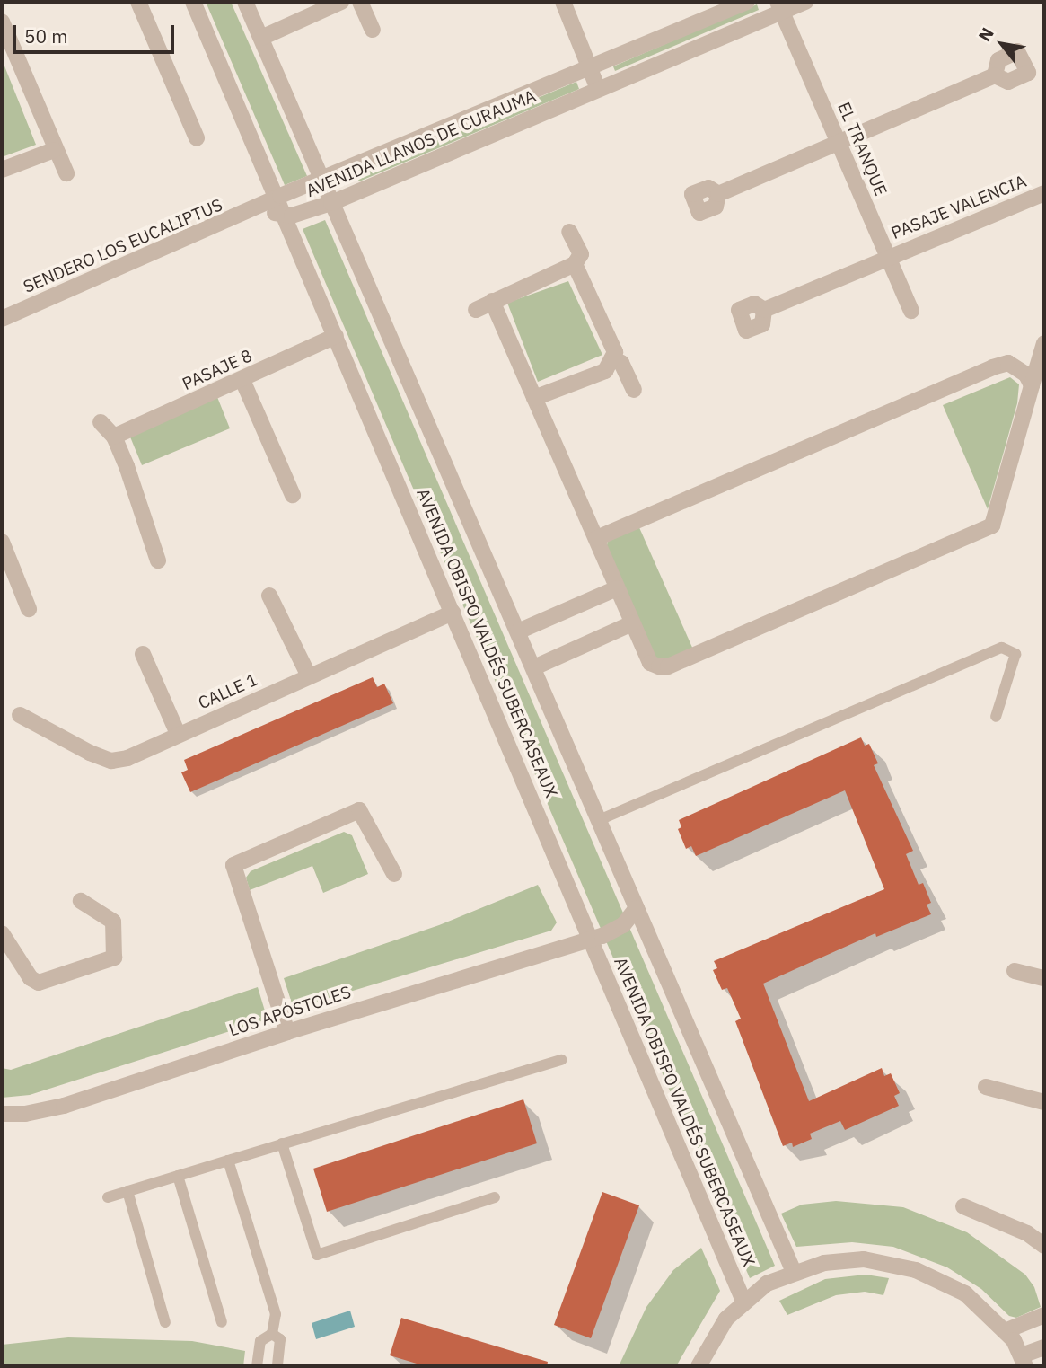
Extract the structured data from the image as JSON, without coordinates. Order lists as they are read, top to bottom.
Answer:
{
  "streets": {
    "street": [
      "AVENIDA LLANOS DE CURAUMA",
      "EL TRANQUE",
      "PASAJE VALENCIA",
      "SENDERO LOS EUCALIPTUS",
      "PASAJE 8",
      "AVENIDA OBISPO VALDÉS SUBERCASEAUX",
      "CALLE 1",
      "LOS APÓSTOLES"
    ]
  },
  "crossings": [
    ["AVENIDA LLANOS DE CURAUMA", "EL TRANQUE"],
    ["AVENIDA LLANOS DE CURAUMA", "SENDERO LOS EUCALIPTUS"],
    ["AVENIDA LLANOS DE CURAUMA", "AVENIDA OBISPO VALDÉS SUBERCASEAUX"],
    ["EL TRANQUE", "PASAJE VALENCIA"],
    ["PASAJE 8", "AVENIDA OBISPO VALDÉS SUBERCASEAUX"],
    ["AVENIDA OBISPO VALDÉS SUBERCASEAUX", "CALLE 1"],
    ["AVENIDA OBISPO VALDÉS SUBERCASEAUX", "LOS APÓSTOLES"]
  ],
  "scale_bar": "50 m",
  "north": "top left"
}
